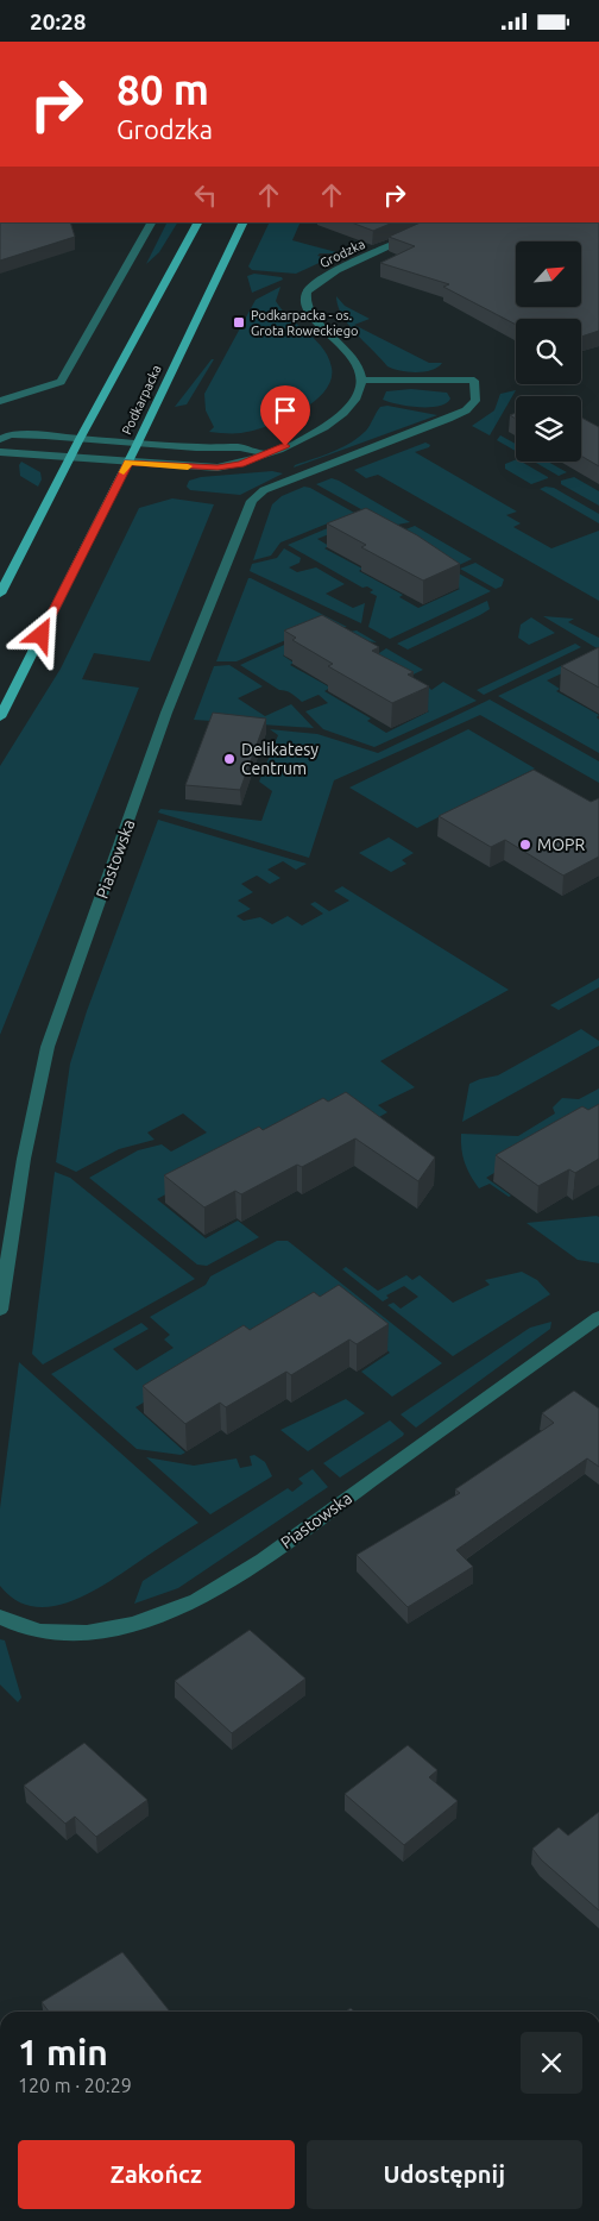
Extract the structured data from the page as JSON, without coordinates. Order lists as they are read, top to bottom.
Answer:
{
  "streets": {
    "main road": ["Podkarpacka"],
    "street": ["Grodzka", "Piastowska"]
  },
  "crossings": [
    ["Grodzka", "Piastowska"]
  ],
  "places": {
    "transit": ["Podkarpacka - os. Grota Roweckiego"],
    "other": ["Delikatesy Centrum", "MOPR"]
  },
  "north": "top right",
  "page": {
    "status": "20:28",
    "turn": ["80 m", "Grodzka"],
    "heading": ["1 min", "120 m · 20:29"],
    "buttons": ["Zakończ", "Udostępnij"]
  }
}
